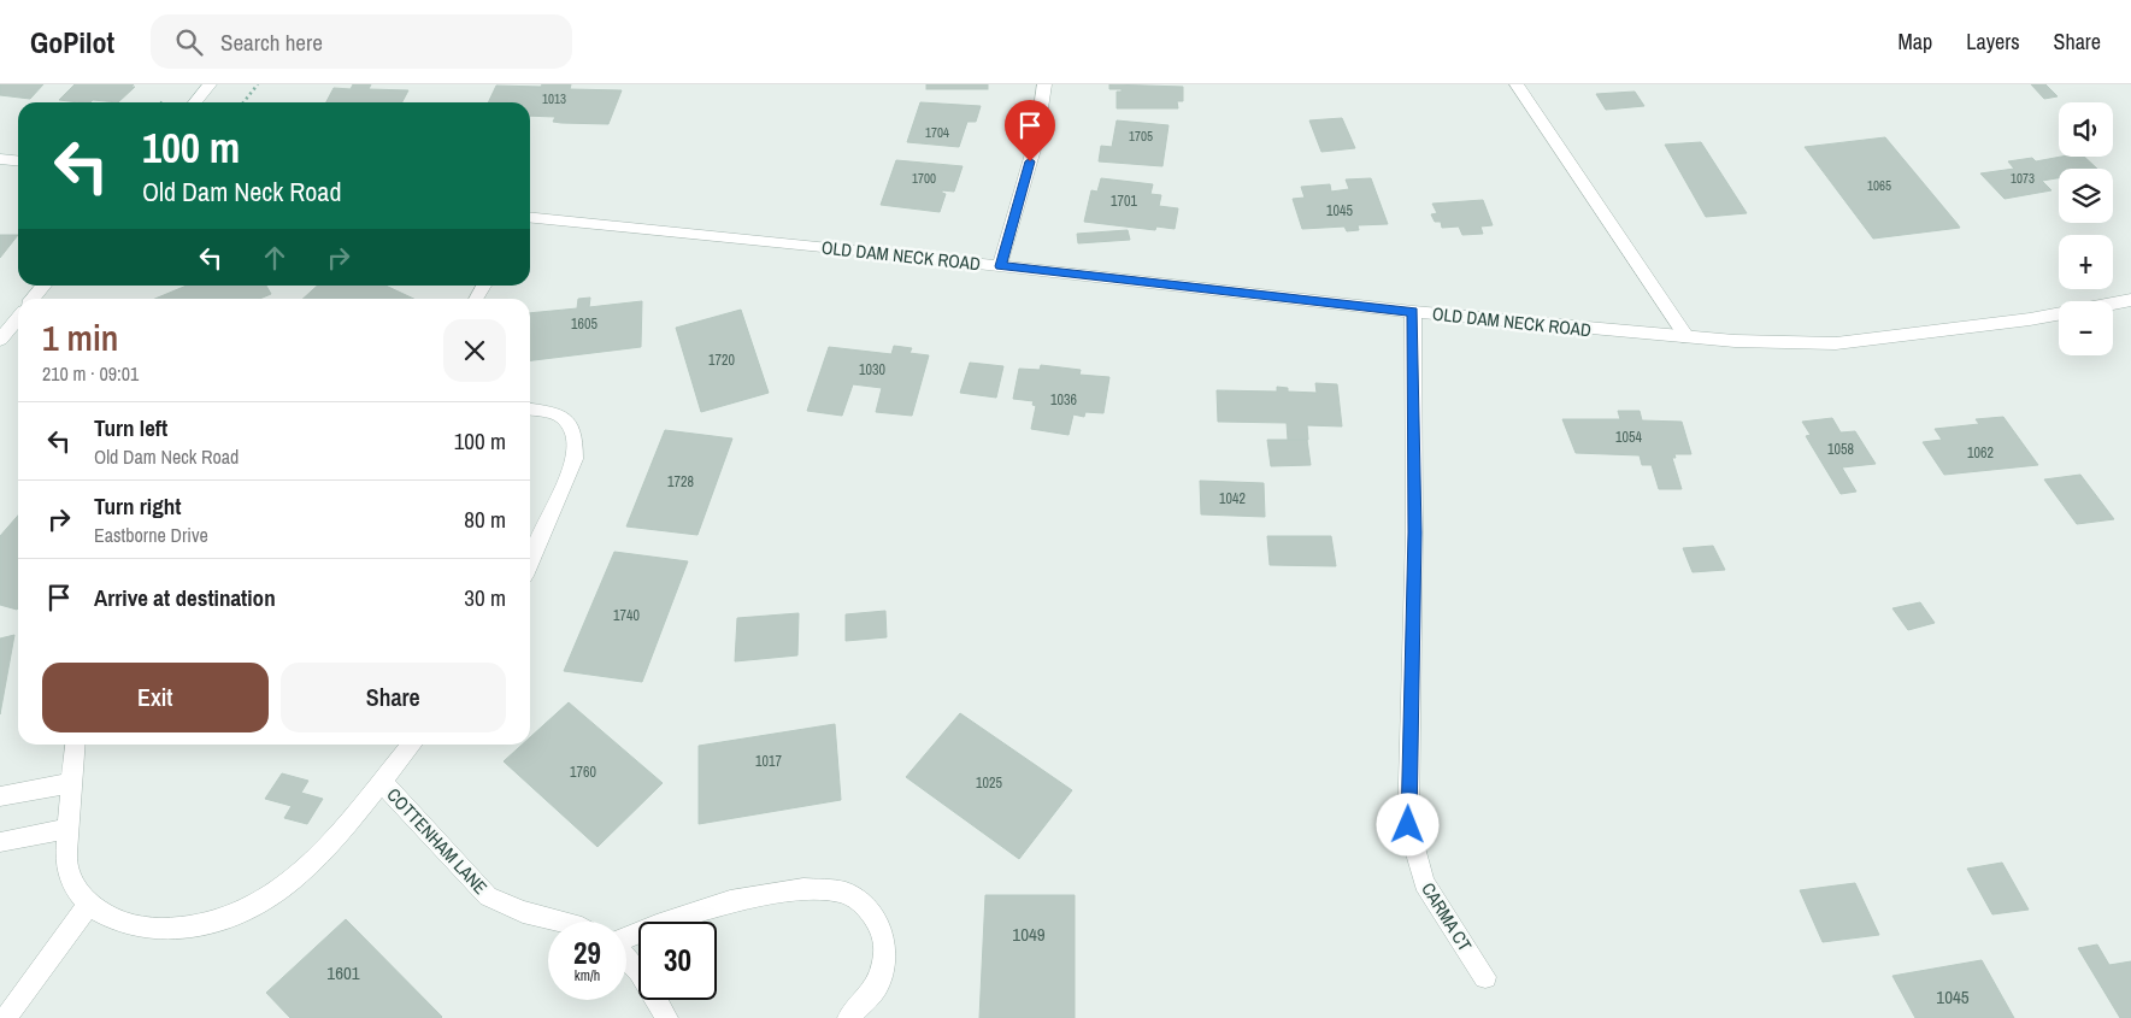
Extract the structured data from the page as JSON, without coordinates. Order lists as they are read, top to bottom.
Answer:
{
  "streets": {
    "street": ["OLD DAM NECK ROAD", "COTTENHAM LANE", "CARMA CT"]
  },
  "crossings": [
    ["OLD DAM NECK ROAD", "CARMA CT"]
  ],
  "house_numbers": [
    "1013",
    "1704",
    "1705",
    "1700",
    "1073",
    "1065",
    "1701",
    "1045",
    "1605",
    "1720",
    "1030",
    "1036",
    "1054",
    "1058",
    "1062",
    "1728",
    "1042",
    "1740",
    "1017",
    "1760",
    "1025",
    "1049",
    "1601",
    "1045"
  ],
  "page": {
    "header": "GoPilot",
    "search": "Search here",
    "nav": ["Map", "Layers", "Share"],
    "map_buttons": ["+", "−"],
    "turn": ["100 m", "Old Dam Neck Road"],
    "heading": ["1 min", "210 m · 09:01"],
    "list": [
      {
        "name": "Turn left",
        "note": "Old Dam Neck Road",
        "value": "100 m"
      },
      {
        "name": "Turn right",
        "note": "Eastborne Drive",
        "value": "80 m"
      },
      {
        "name": "Arrive at destination",
        "value": "30 m"
      }
    ],
    "buttons": ["Exit", "Share"],
    "speed": "29 km/h",
    "limit": "30"
  }
}
